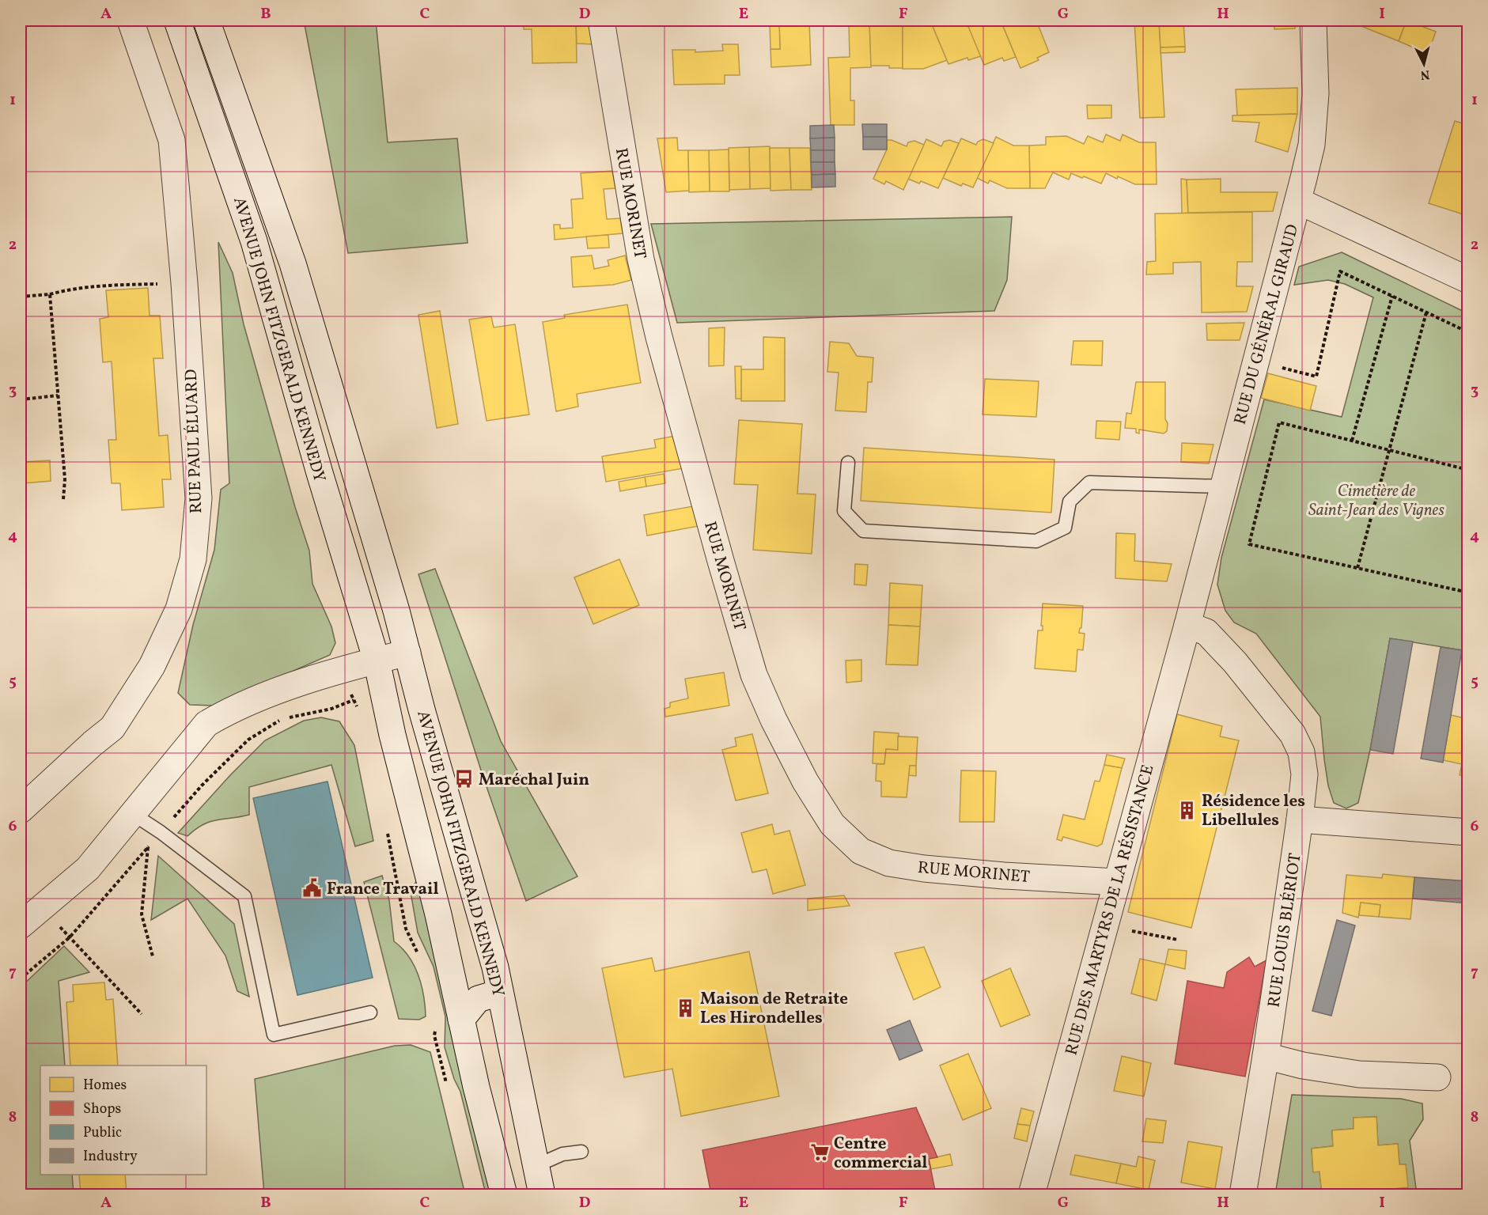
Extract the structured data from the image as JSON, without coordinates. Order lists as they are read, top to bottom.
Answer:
{
  "streets": {
    "street": [
      "RUE MORINET",
      "RUE DU GÉNÉRAL GIRAUD",
      "AVENUE JOHN FITZGERALD KENNEDY",
      "RUE PAUL ÉLUARD",
      "RUE DES MARTYRS DE LA RÉSISTANCE",
      "RUE LOUIS BLÉRIOT"
    ]
  },
  "crossings": [
    ["RUE MORINET", "RUE DES MARTYRS DE LA RÉSISTANCE"],
    ["RUE DU GÉNÉRAL GIRAUD", "RUE DES MARTYRS DE LA RÉSISTANCE"],
    ["RUE DU GÉNÉRAL GIRAUD", "RUE LOUIS BLÉRIOT"],
    ["RUE DES MARTYRS DE LA RÉSISTANCE", "RUE LOUIS BLÉRIOT"]
  ],
  "parks": ["Cimetière de Saint-Jean des Vignes"],
  "places": {
    "bus stop": ["Maréchal Juin"],
    "building": ["Résidence les Libellules", "Maison de Retraite Les Hirondelles"],
    "public building": ["France Travail"],
    "supermarket": ["Centre commercial"]
  },
  "legend": [
    "Homes",
    "Shops",
    "Public",
    "Industry"
  ],
  "north": "bottom",
  "grid": {
    "columns": [
      "A",
      "B",
      "C",
      "D",
      "E",
      "F",
      "G",
      "H",
      "I"
    ],
    "rows": [
      "1",
      "2",
      "3",
      "4",
      "5",
      "6",
      "7",
      "8"
    ]
  }
}
